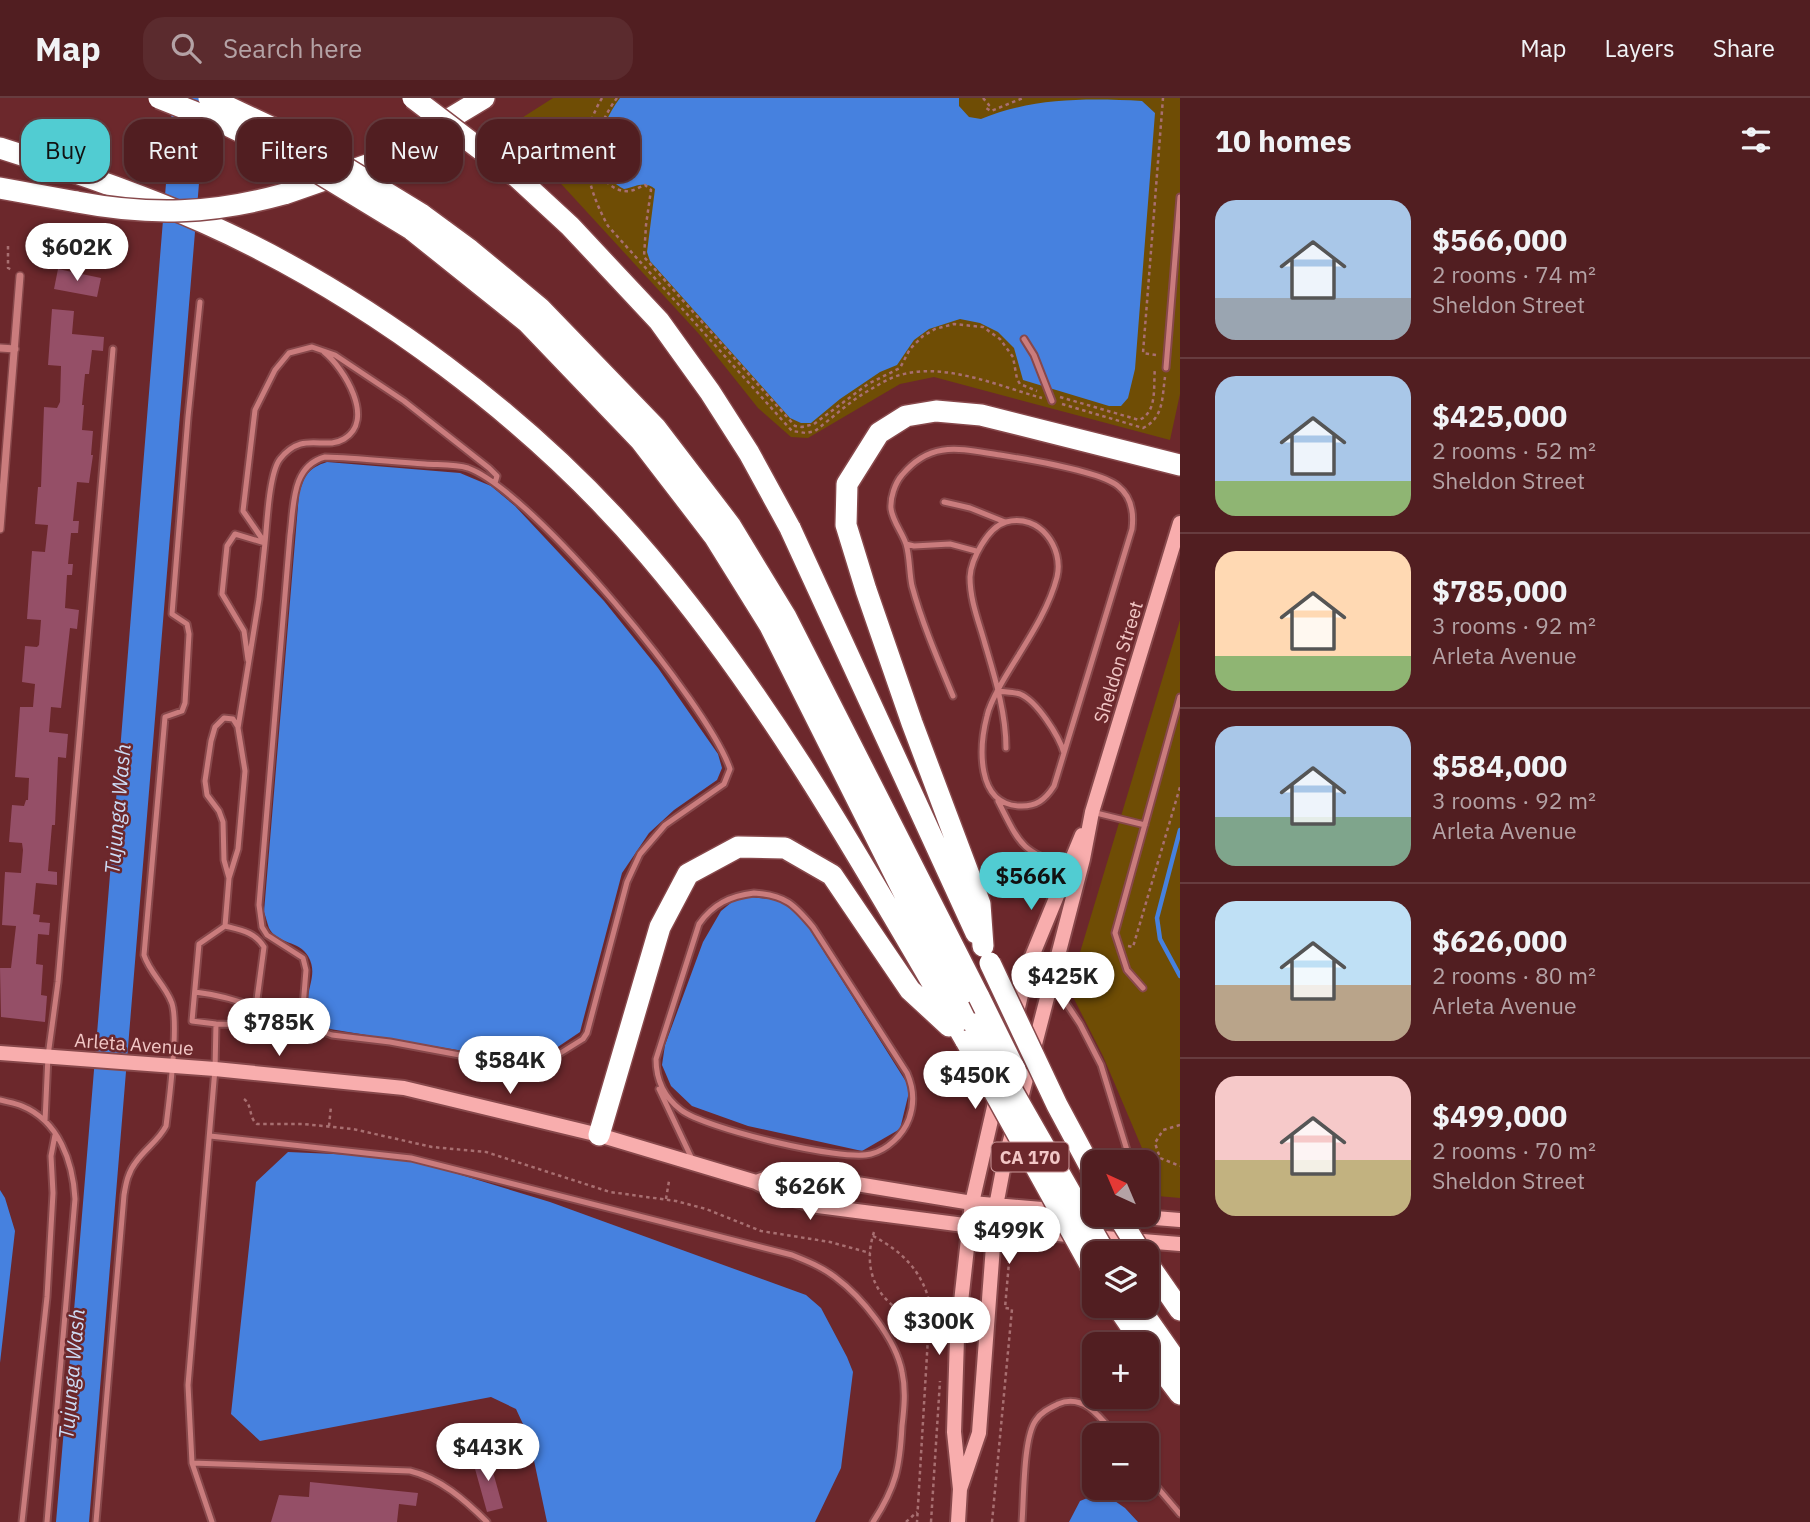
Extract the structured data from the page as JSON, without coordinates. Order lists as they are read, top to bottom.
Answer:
{
  "streets": {
    "highway": ["CA 170"],
    "main road": ["Sheldon Street", "Arleta Avenue"]
  },
  "crossings": [
    ["Sheldon Street", "Arleta Avenue"]
  ],
  "water": ["Tujunga Wash"],
  "north": "top left",
  "page": {
    "header": "Map",
    "search": "Search here",
    "nav": ["Map", "Layers", "Share"],
    "heading": "10 homes",
    "chip": [
      "Buy",
      "Rent",
      "Filters",
      "New",
      "Apartment"
    ],
    "list": [
      {
        "name": "$566,000",
        "note": "2 rooms · 74 m² · Sheldon Street"
      },
      {
        "name": "$425,000",
        "note": "2 rooms · 52 m² · Sheldon Street"
      },
      {
        "name": "$785,000",
        "note": "3 rooms · 92 m² · Arleta Avenue"
      },
      {
        "name": "$584,000",
        "note": "3 rooms · 92 m² · Arleta Avenue"
      },
      {
        "name": "$626,000",
        "note": "2 rooms · 80 m² · Arleta Avenue"
      },
      {
        "name": "$499,000",
        "note": "2 rooms · 70 m² · Sheldon Street"
      }
    ],
    "price": [
      "$602K",
      "$566K",
      "$425K",
      "$785K",
      "$584K",
      "$450K",
      "$626K",
      "$499K",
      "$300K",
      "$443K"
    ],
    "map_buttons": ["+", "−"]
  }
}
